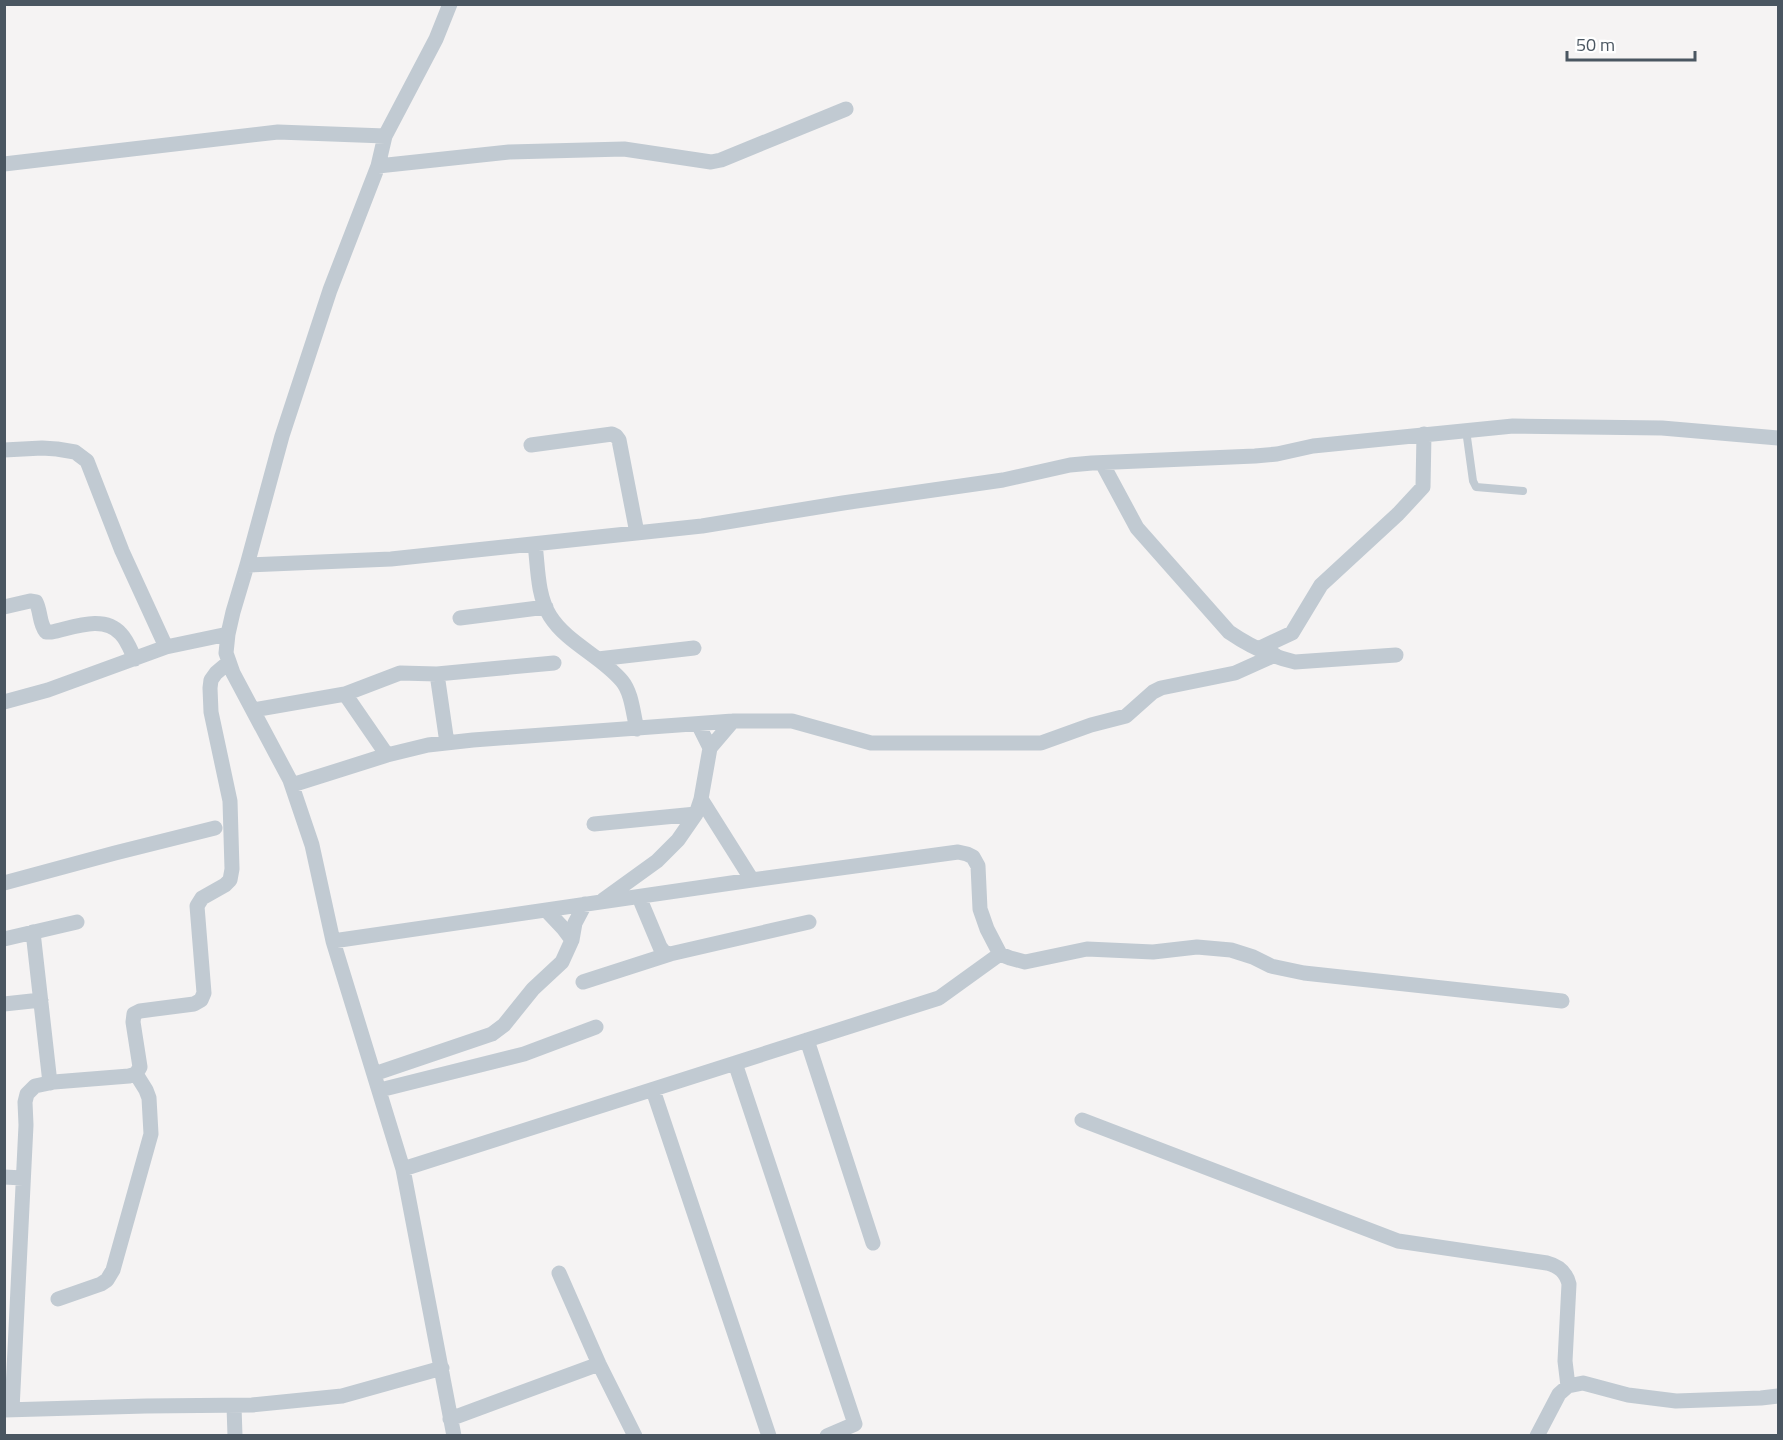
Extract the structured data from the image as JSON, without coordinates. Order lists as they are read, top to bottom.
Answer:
{
  "scale_bar": "50 m"
}
